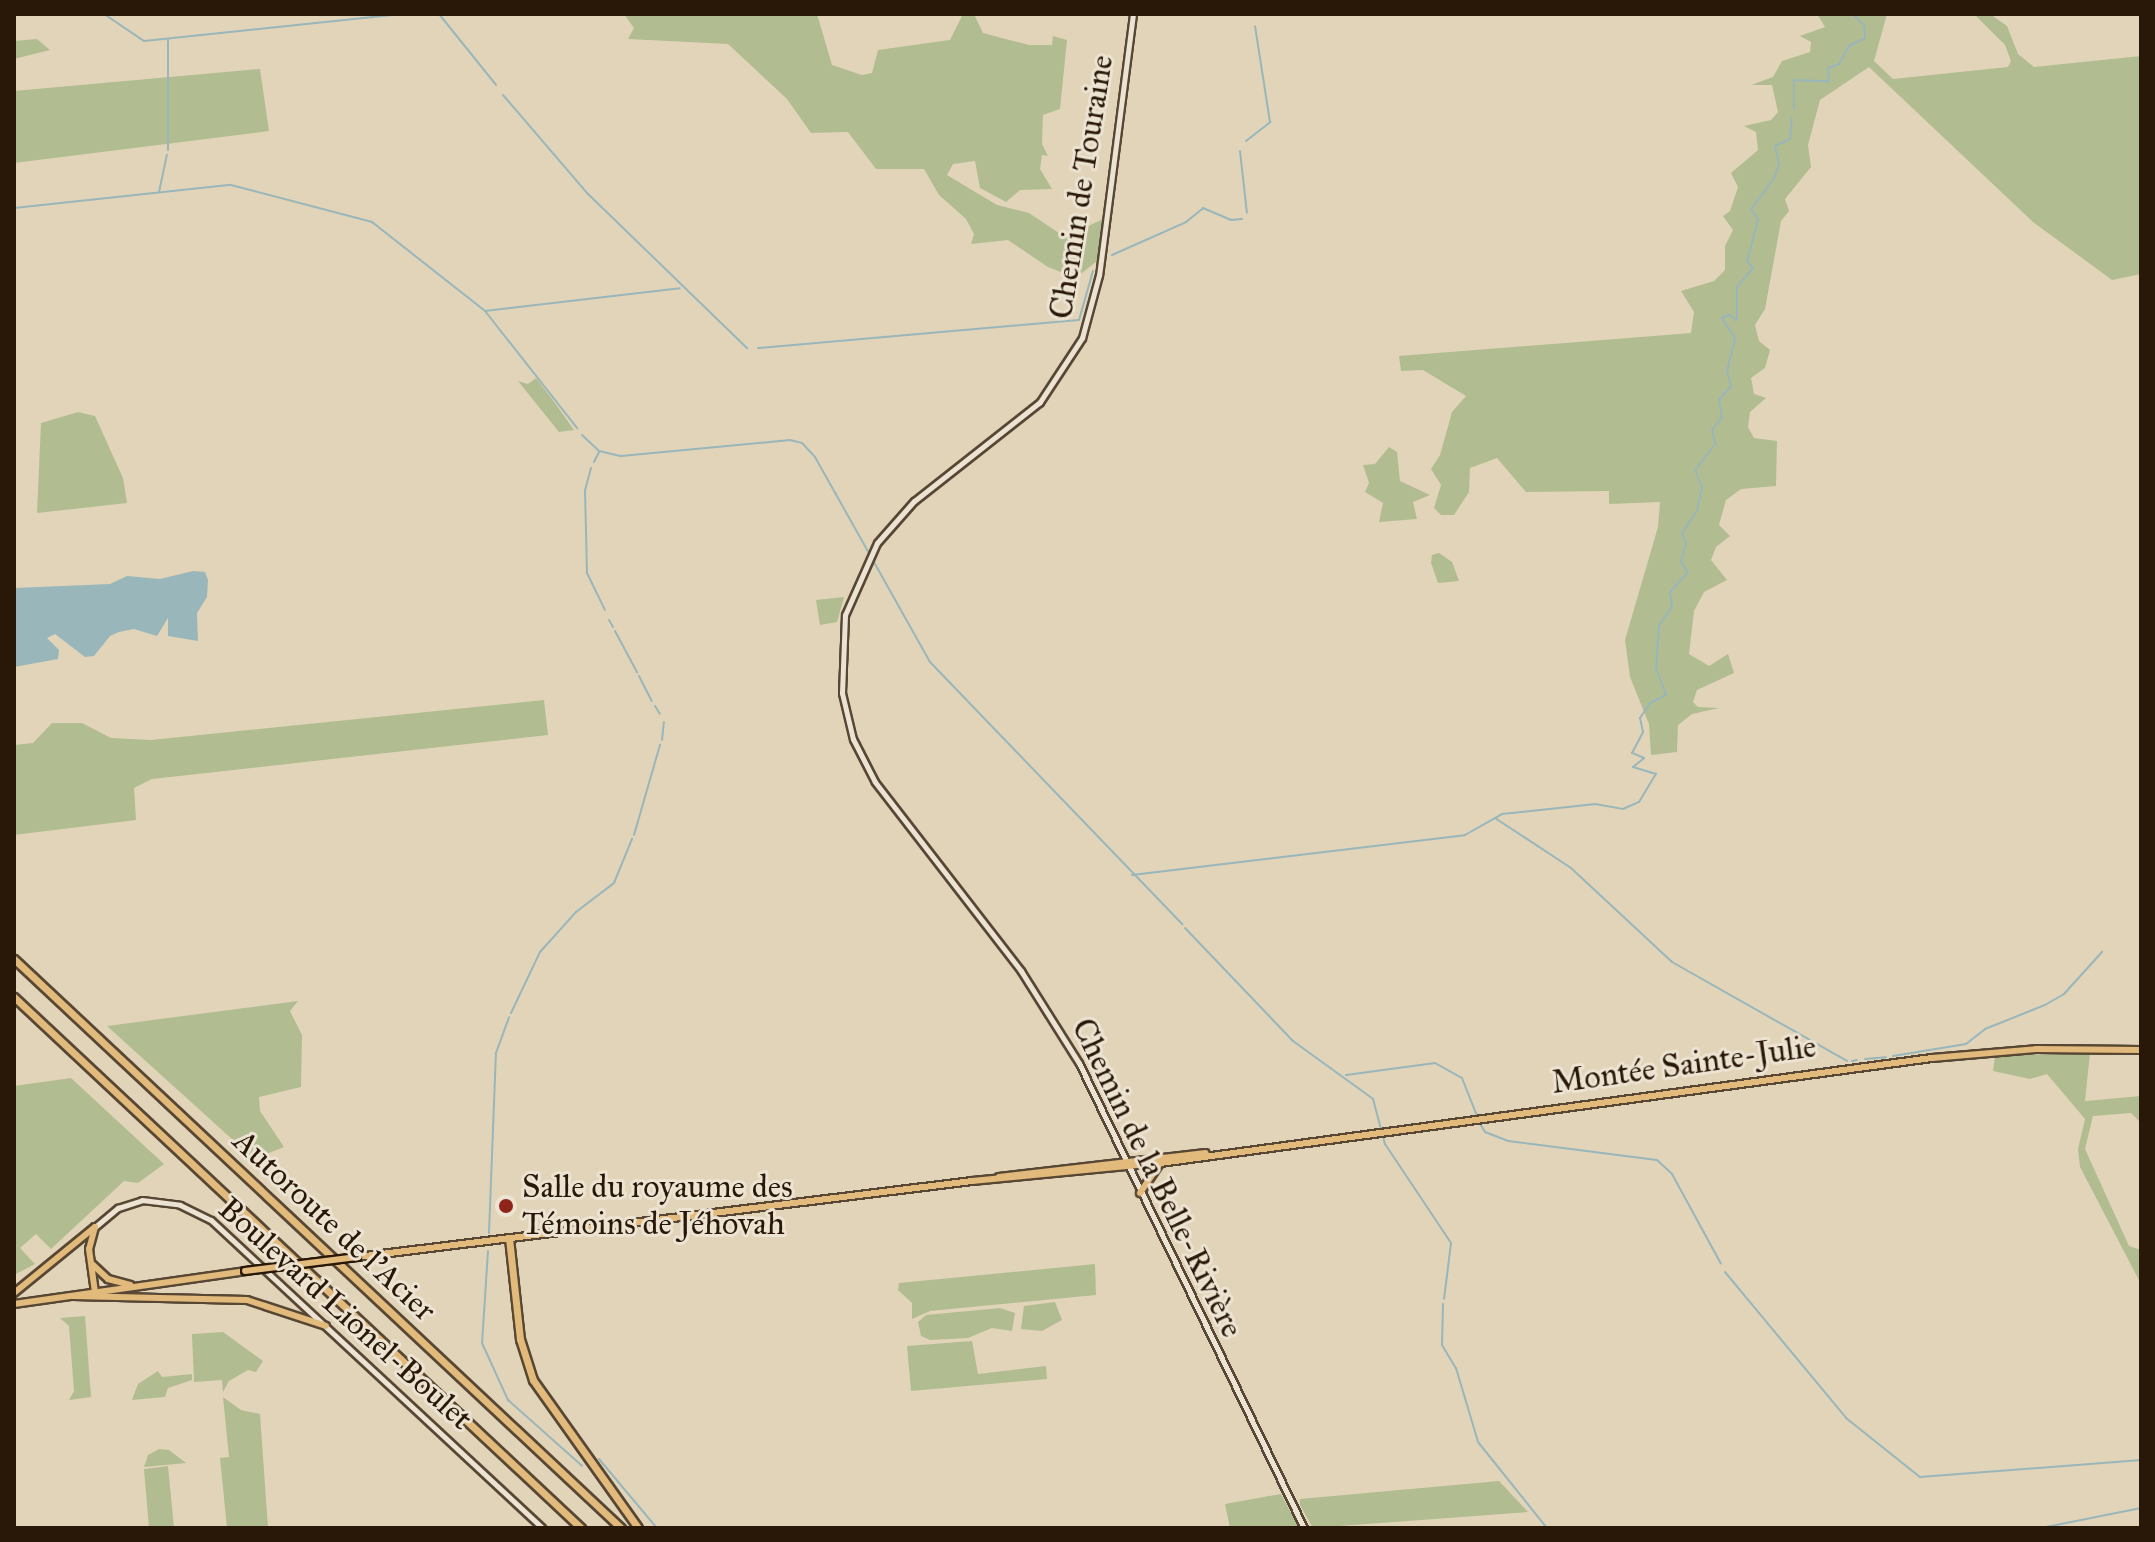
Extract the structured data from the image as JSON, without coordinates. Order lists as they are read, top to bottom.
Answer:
{
  "streets": {
    "highway": ["Autoroute de l'Acier"],
    "main road": ["Montée Sainte-Julie"],
    "street": ["Chemin de Touraine", "Chemin de la Belle-Rivière", "Boulevard Lionel-Boulet"]
  },
  "crossings": [
    ["Chemin de Touraine", "Chemin de la Belle-Rivière"],
    ["Montée Sainte-Julie", "Chemin de la Belle-Rivière"]
  ],
  "places": ["Salle du royaume des Témoins de Jéhovah"]
}
